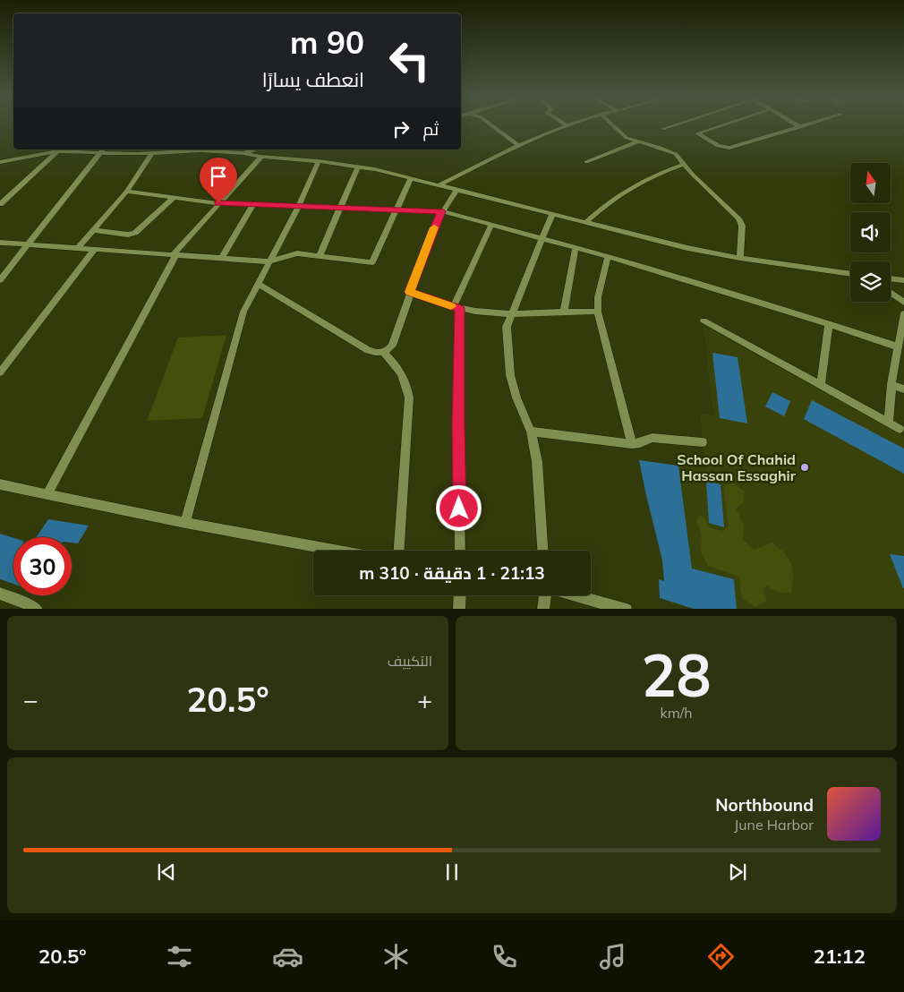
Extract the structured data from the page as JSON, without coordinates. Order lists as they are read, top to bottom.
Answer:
{
  "places": ["School Of Chahid Hassan Essaghir"],
  "north": "top",
  "page": {
    "turn": ["90 m", "انعطف يسارًا"],
    "then": "ثم",
    "limit": "30",
    "trip": "21:13 · 1 دقيقة · 310 m",
    "tile": [
      ["28", "km/h"],
      "التكييف"
    ],
    "heat": ["−", "20.5°", "+"],
    "song": ["Northbound", "June Harbor"],
    "tabs": ["21:12", "20.5°"]
  }
}
